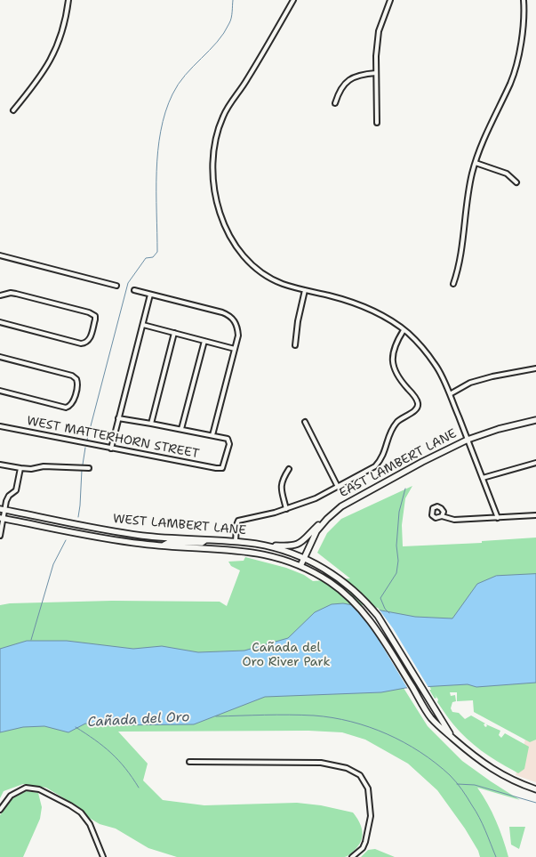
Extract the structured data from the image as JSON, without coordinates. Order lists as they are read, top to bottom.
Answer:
{
  "streets": {
    "main road": ["EAST LAMBERT LANE", "WEST LAMBERT LANE"],
    "street": ["WEST MATTERHORN STREET"]
  },
  "crossings": [
    ["EAST LAMBERT LANE", "WEST LAMBERT LANE"]
  ],
  "water": ["Cañada del Oro"],
  "parks": ["Cañada del Oro River Park"]
}
